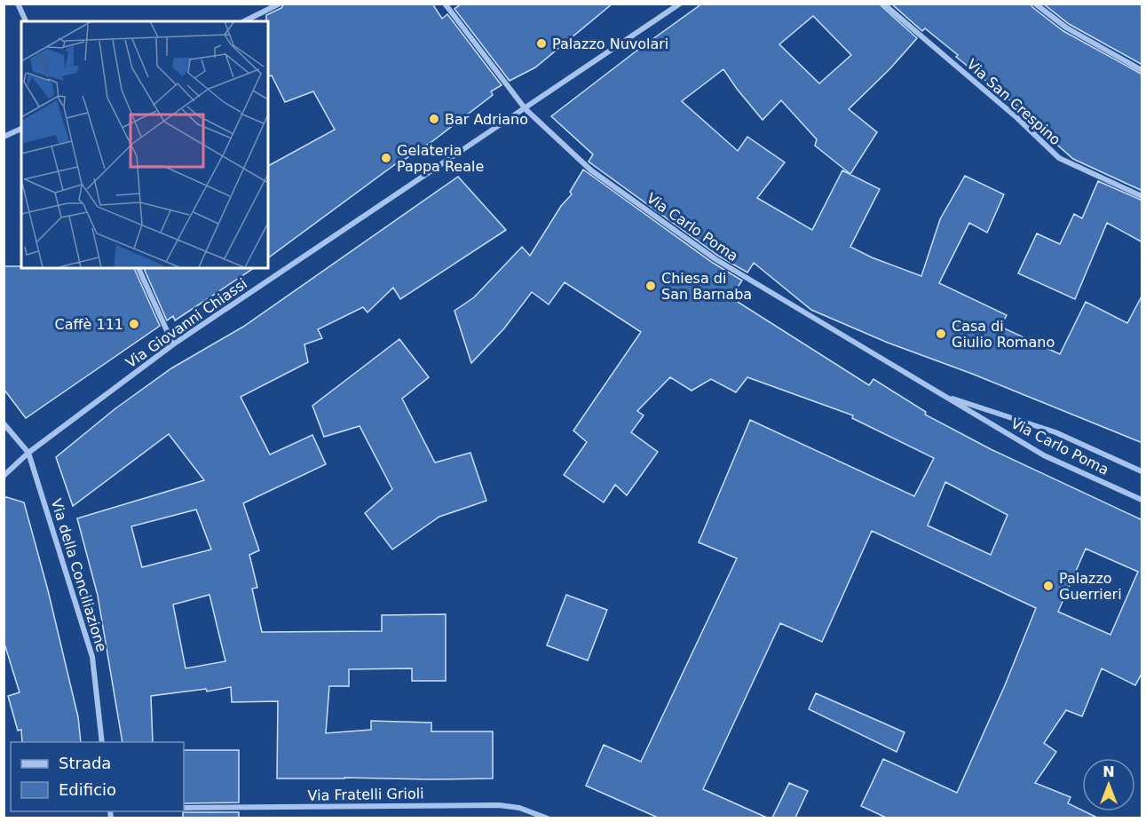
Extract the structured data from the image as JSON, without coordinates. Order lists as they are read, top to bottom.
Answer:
{
  "streets": {
    "street": [
      "Via San Crespino",
      "Via Carlo Poma",
      "Via Giovanni Chiassi",
      "Via della Conciliazione",
      "Via Fratelli Grioli"
    ]
  },
  "crossings": [
    ["Via Carlo Poma", "Via Giovanni Chiassi"],
    ["Via Giovanni Chiassi", "Via della Conciliazione"]
  ],
  "places": [
    "Palazzo Nuvolari",
    "Bar Adriano",
    "Gelateria Pappa Reale",
    "Chiesa di San Barnaba",
    "Caffè 111",
    "Casa di Giulio Romano",
    "Palazzo Guerrieri"
  ],
  "legend": ["Strada", "Edificio"],
  "north": "top"
}
